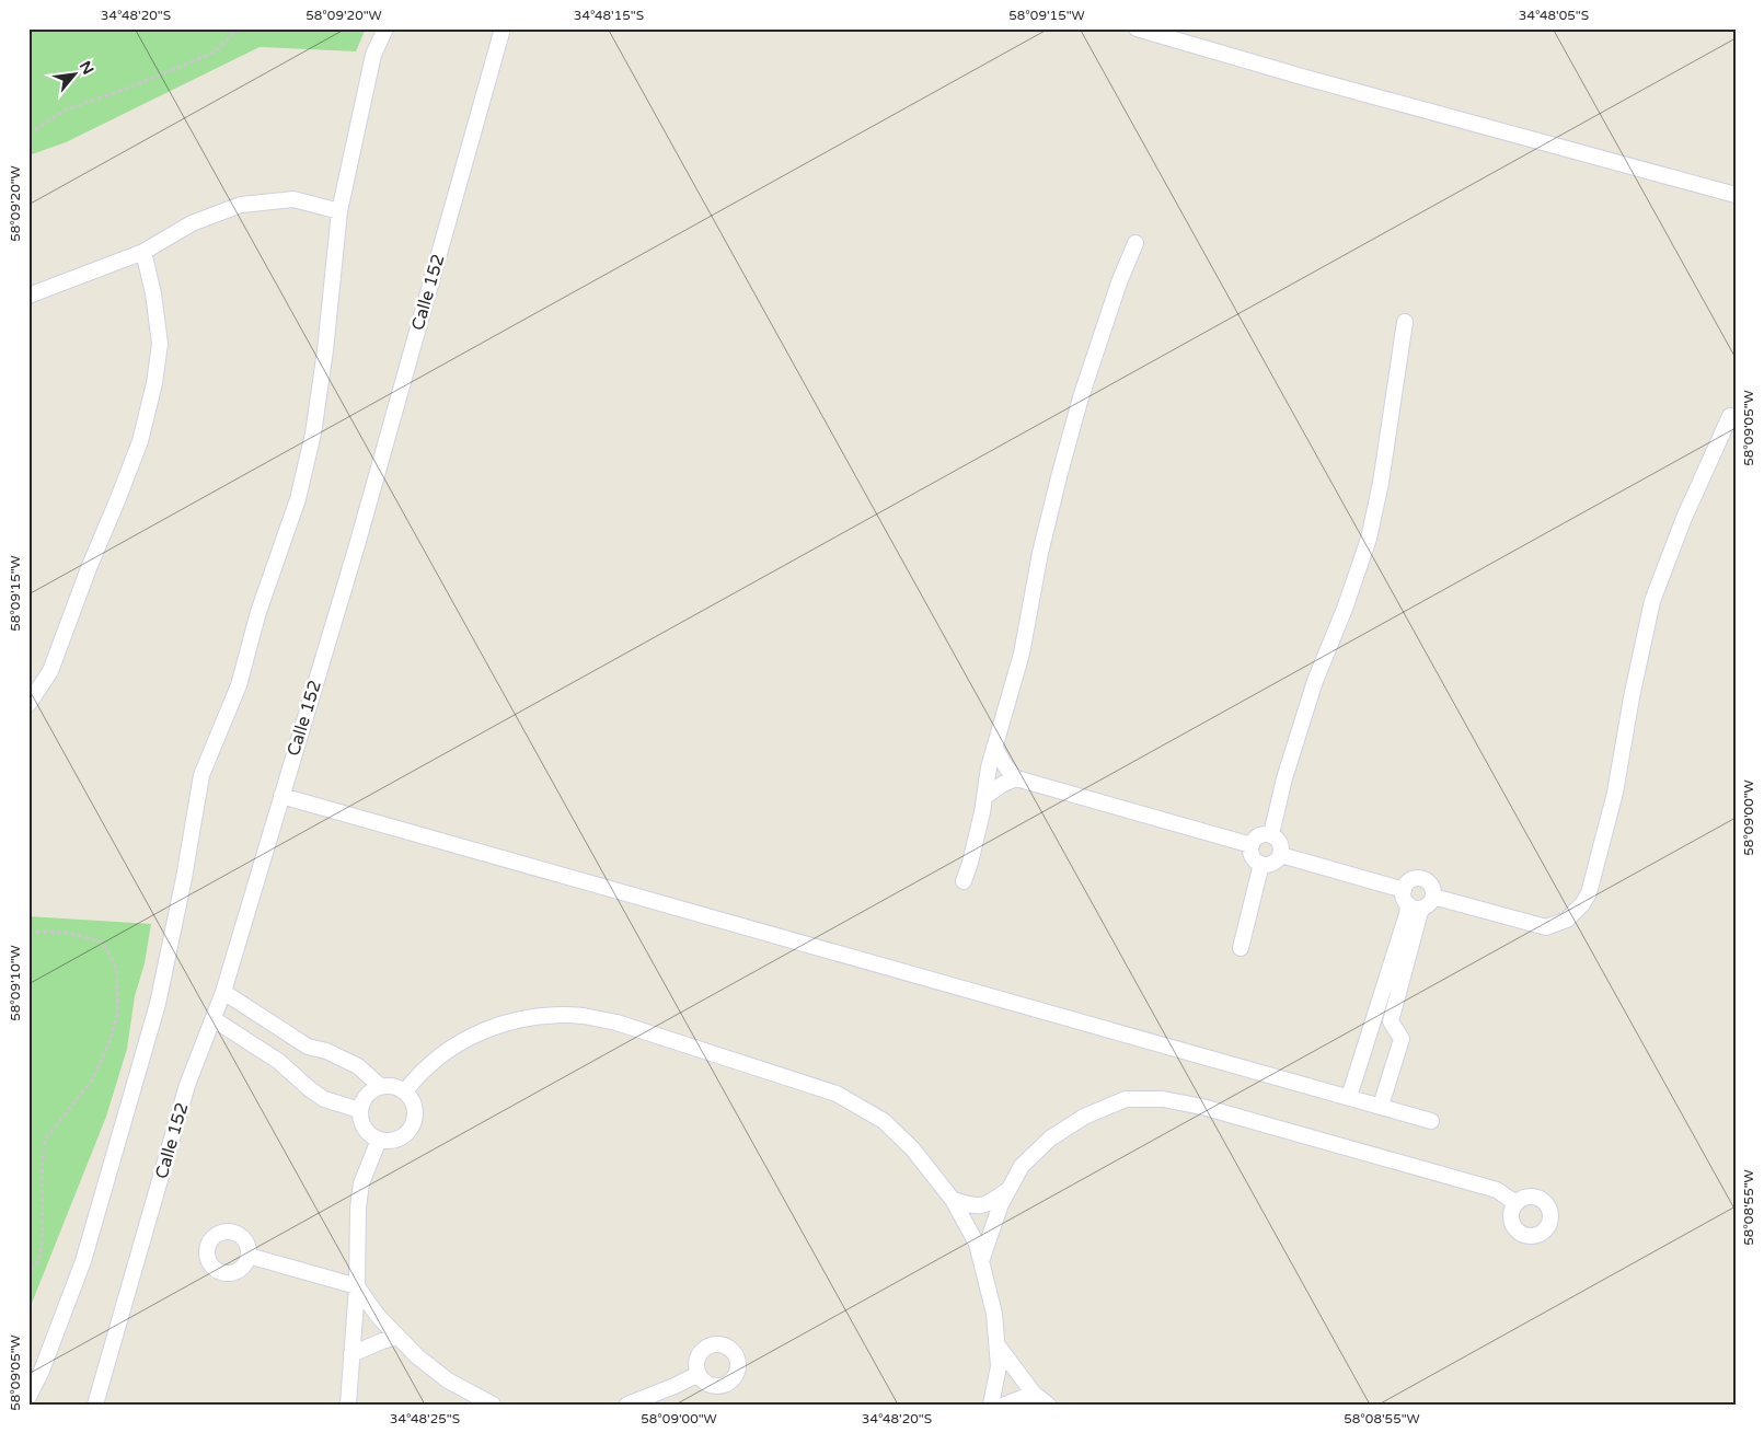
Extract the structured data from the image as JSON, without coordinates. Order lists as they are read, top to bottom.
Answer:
{
  "streets": {
    "street": ["Calle 152"]
  },
  "north": "top right",
  "coordinates": [
    "34°48'20\"S",
    "58°09'20\"W",
    "34°48'15\"S",
    "58°09'15\"W",
    "34°48'05\"S",
    "58°09'05\"W",
    "58°09'00\"W",
    "58°09'10\"W",
    "58°08'55\"W",
    "34°48'25\"S"
  ]
}
